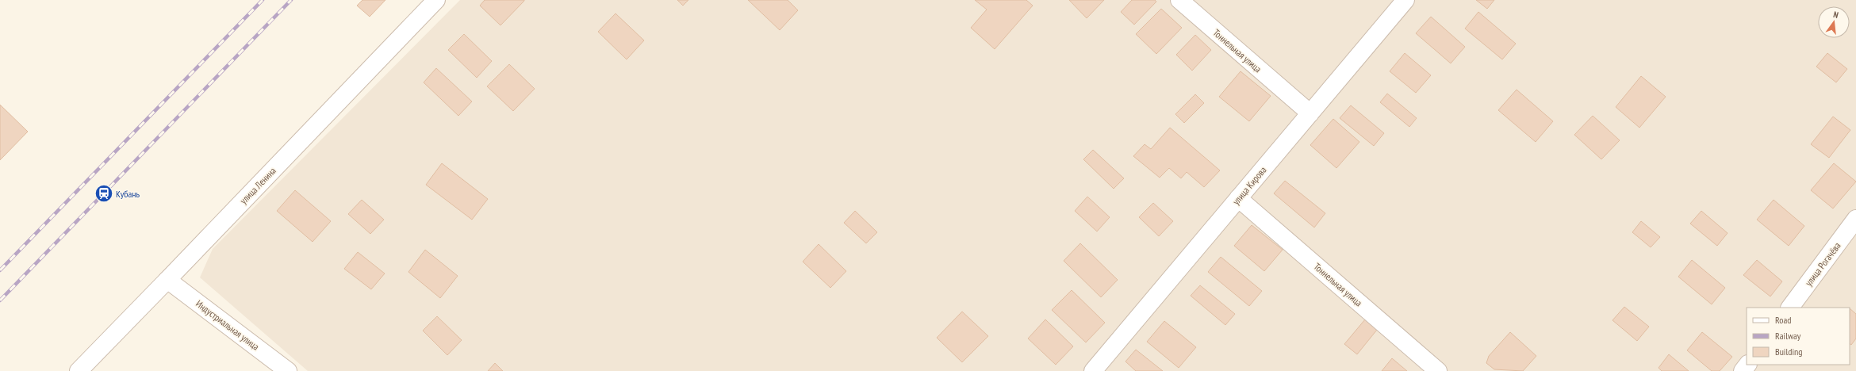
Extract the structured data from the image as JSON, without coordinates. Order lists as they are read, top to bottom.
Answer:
{
  "streets": {
    "street": [
      "Тоннельная улица",
      "улица Ленина",
      "улица Кирова",
      "улица Рогачёва",
      "Индустриальная улица"
    ]
  },
  "crossings": [
    ["Тоннельная улица", "улица Кирова"],
    ["улица Ленина", "Индустриальная улица"]
  ],
  "places": {
    "station": ["Кубань"]
  },
  "legend": ["Road", "Railway", "Building"],
  "north": "top"
}
